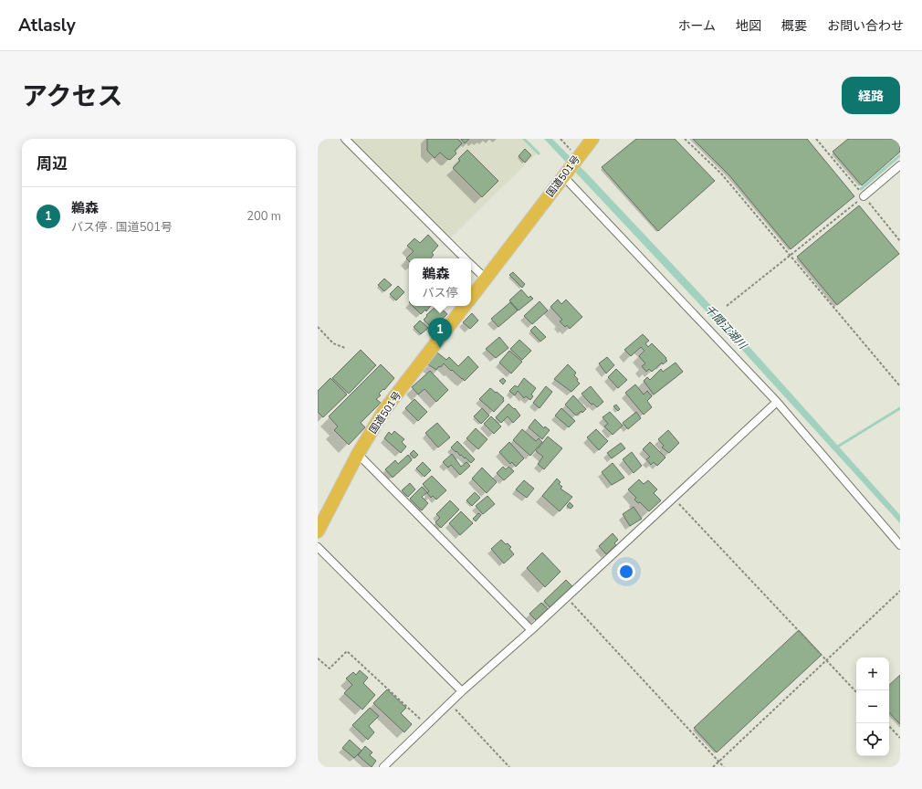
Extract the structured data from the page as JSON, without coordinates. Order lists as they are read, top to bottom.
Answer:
{
  "streets": {
    "highway": ["国道501号"]
  },
  "water": ["千間江湖川"],
  "page": {
    "header": "Atlasly",
    "nav": [
      "ホーム",
      "地図",
      "概要",
      "お問い合わせ"
    ],
    "title": "アクセス",
    "buttons": "経路",
    "heading": "周辺",
    "list": [
      {
        "mark": "1",
        "name": "鵜森",
        "note": "バス停 · 国道501号",
        "value": "200 m"
      }
    ],
    "popup": ["鵜森", "バス停"],
    "pins": "1",
    "map_buttons": ["+", "−"]
  }
}
